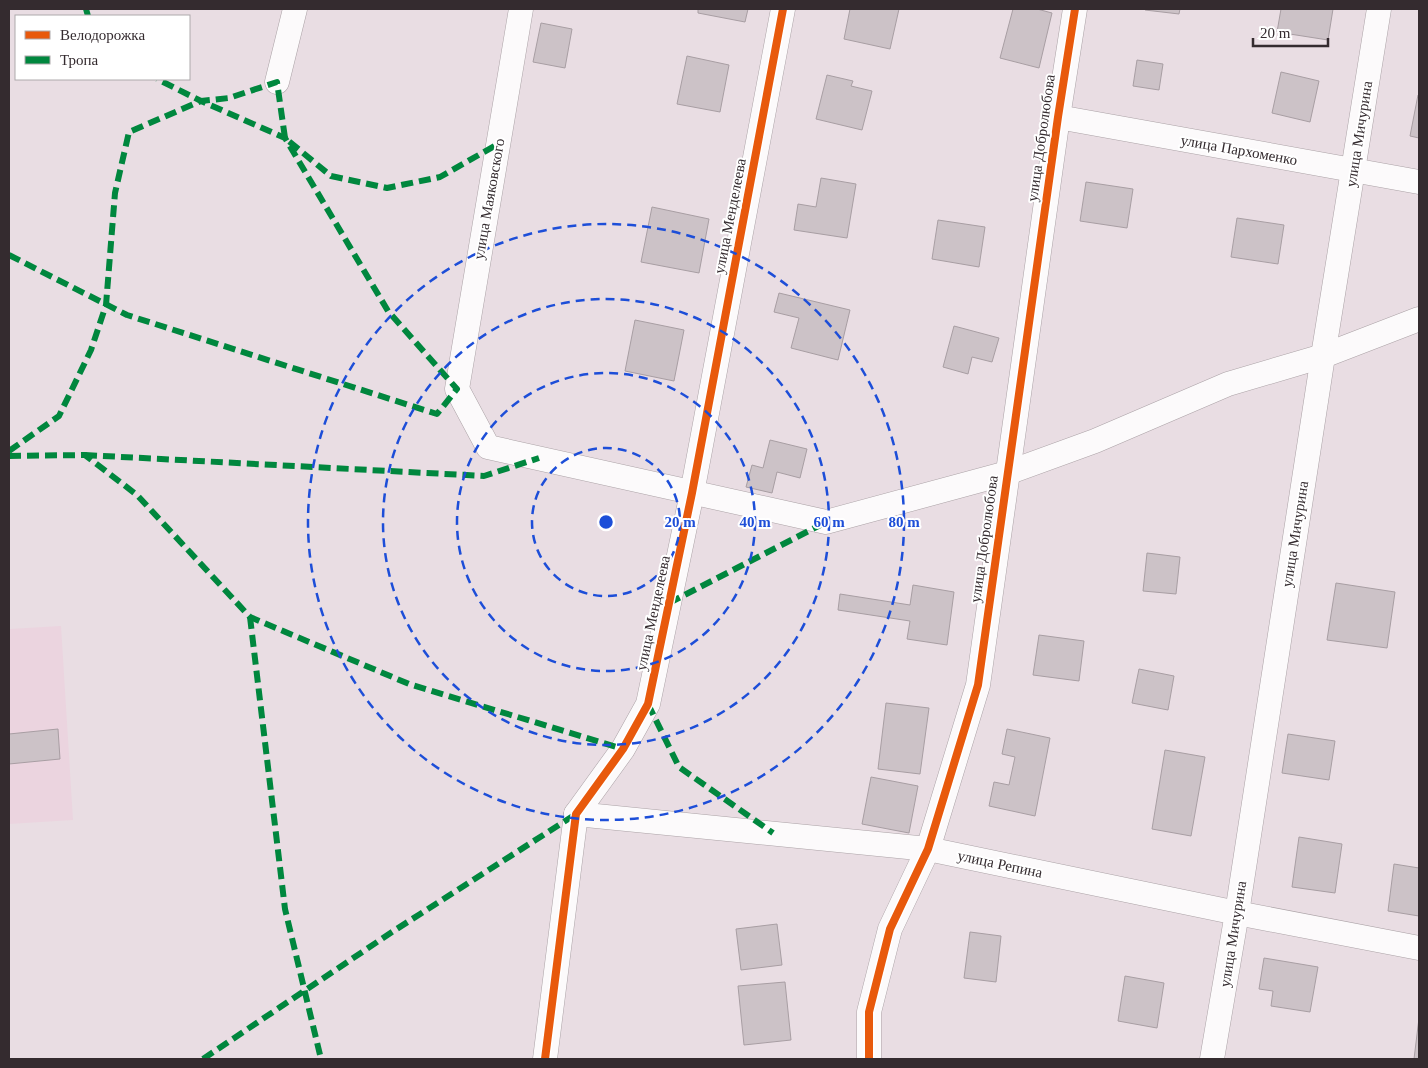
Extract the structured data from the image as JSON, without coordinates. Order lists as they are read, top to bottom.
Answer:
{
  "streets": {
    "street": [
      "улица Мичурина",
      "улица Добролюбова",
      "улица Пархоменко",
      "улица Маяковского",
      "улица Менделеева",
      "улица Репина"
    ]
  },
  "crossings": [
    ["улица Мичурина", "улица Пархоменко"],
    ["улица Мичурина", "улица Репина"],
    ["улица Добролюбова", "улица Пархоменко"],
    ["улица Добролюбова", "улица Репина"],
    ["улица Маяковского", "улица Менделеева"],
    ["улица Менделеева", "улица Репина"]
  ],
  "legend": ["Велодорожка", "Тропа"],
  "scale_bar": "20 m",
  "rings": [
    "20 m",
    "40 m",
    "60 m",
    "80 m"
  ]
}
